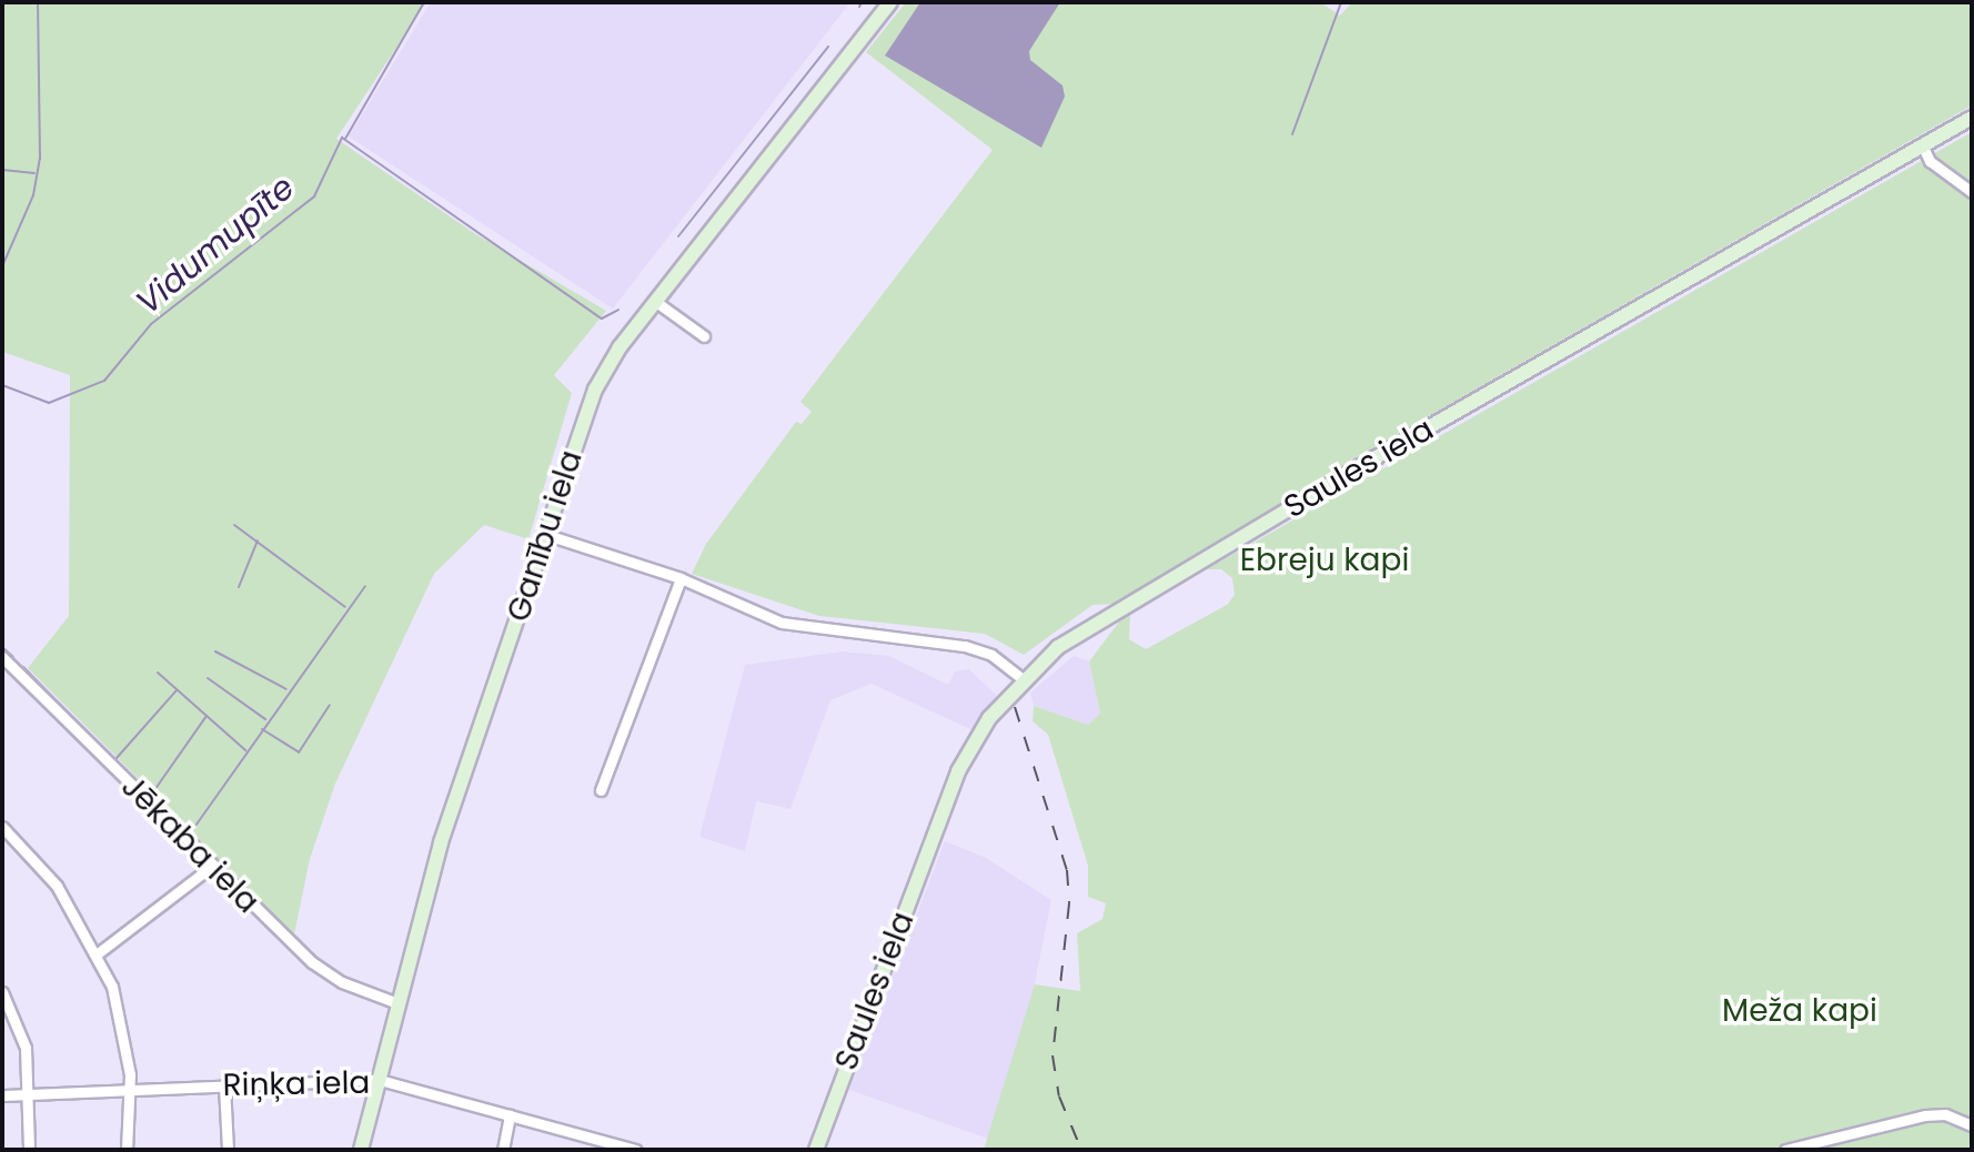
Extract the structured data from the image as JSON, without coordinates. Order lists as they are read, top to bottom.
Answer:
{
  "streets": {
    "street": [
      "Saules iela",
      "Ganību iela",
      "Jēkaba iela",
      "Riņķa iela"
    ]
  },
  "crossings": [
    ["Ganību iela", "Jēkaba iela"],
    ["Ganību iela", "Riņķa iela"]
  ],
  "water": ["Vidumupīte"],
  "parks": ["Ebreju kapi", "Meža kapi"]
}
